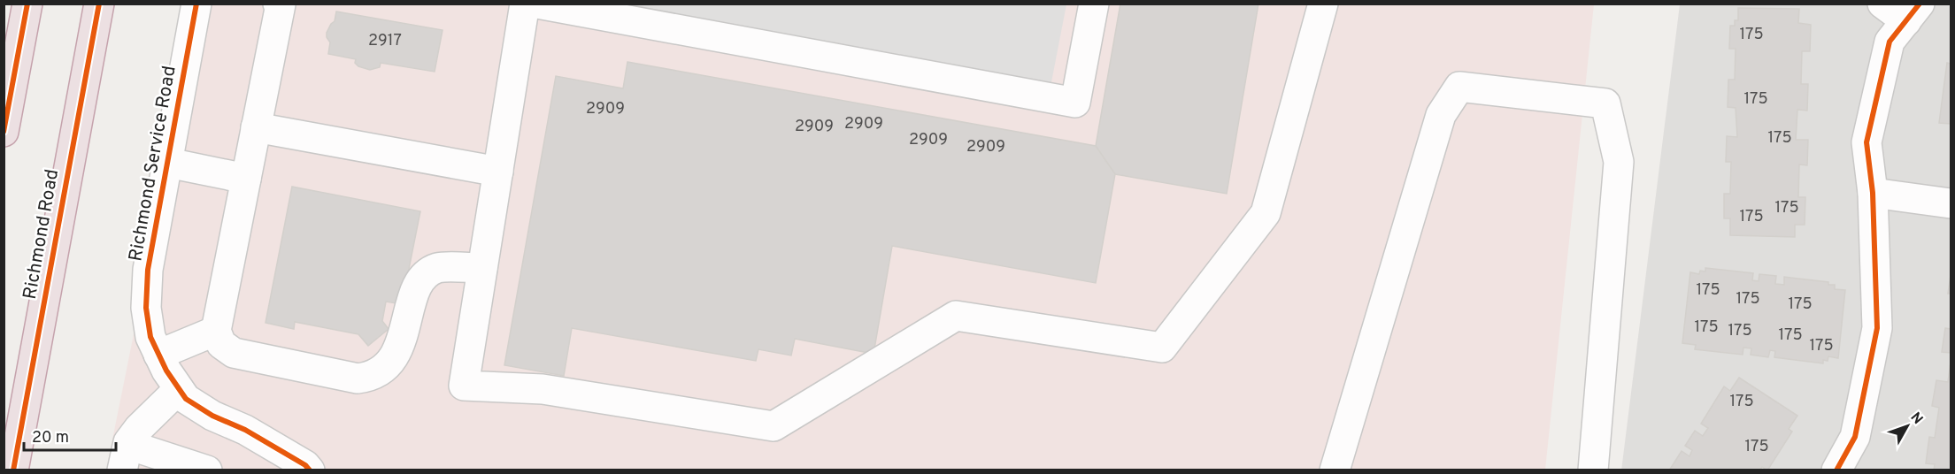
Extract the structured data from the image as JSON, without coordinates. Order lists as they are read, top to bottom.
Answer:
{
  "streets": {
    "highway": ["Richmond Road"],
    "street": ["Richmond Service Road"]
  },
  "house_numbers": [
    "175",
    "2917",
    "175",
    "2909",
    "2909",
    "2909",
    "175",
    "2909",
    "2909",
    "175",
    "175",
    "175",
    "175",
    "175",
    "175",
    "175",
    "175",
    "175",
    "175",
    "175"
  ],
  "scale_bar": "20 m",
  "north": "top right"
}
